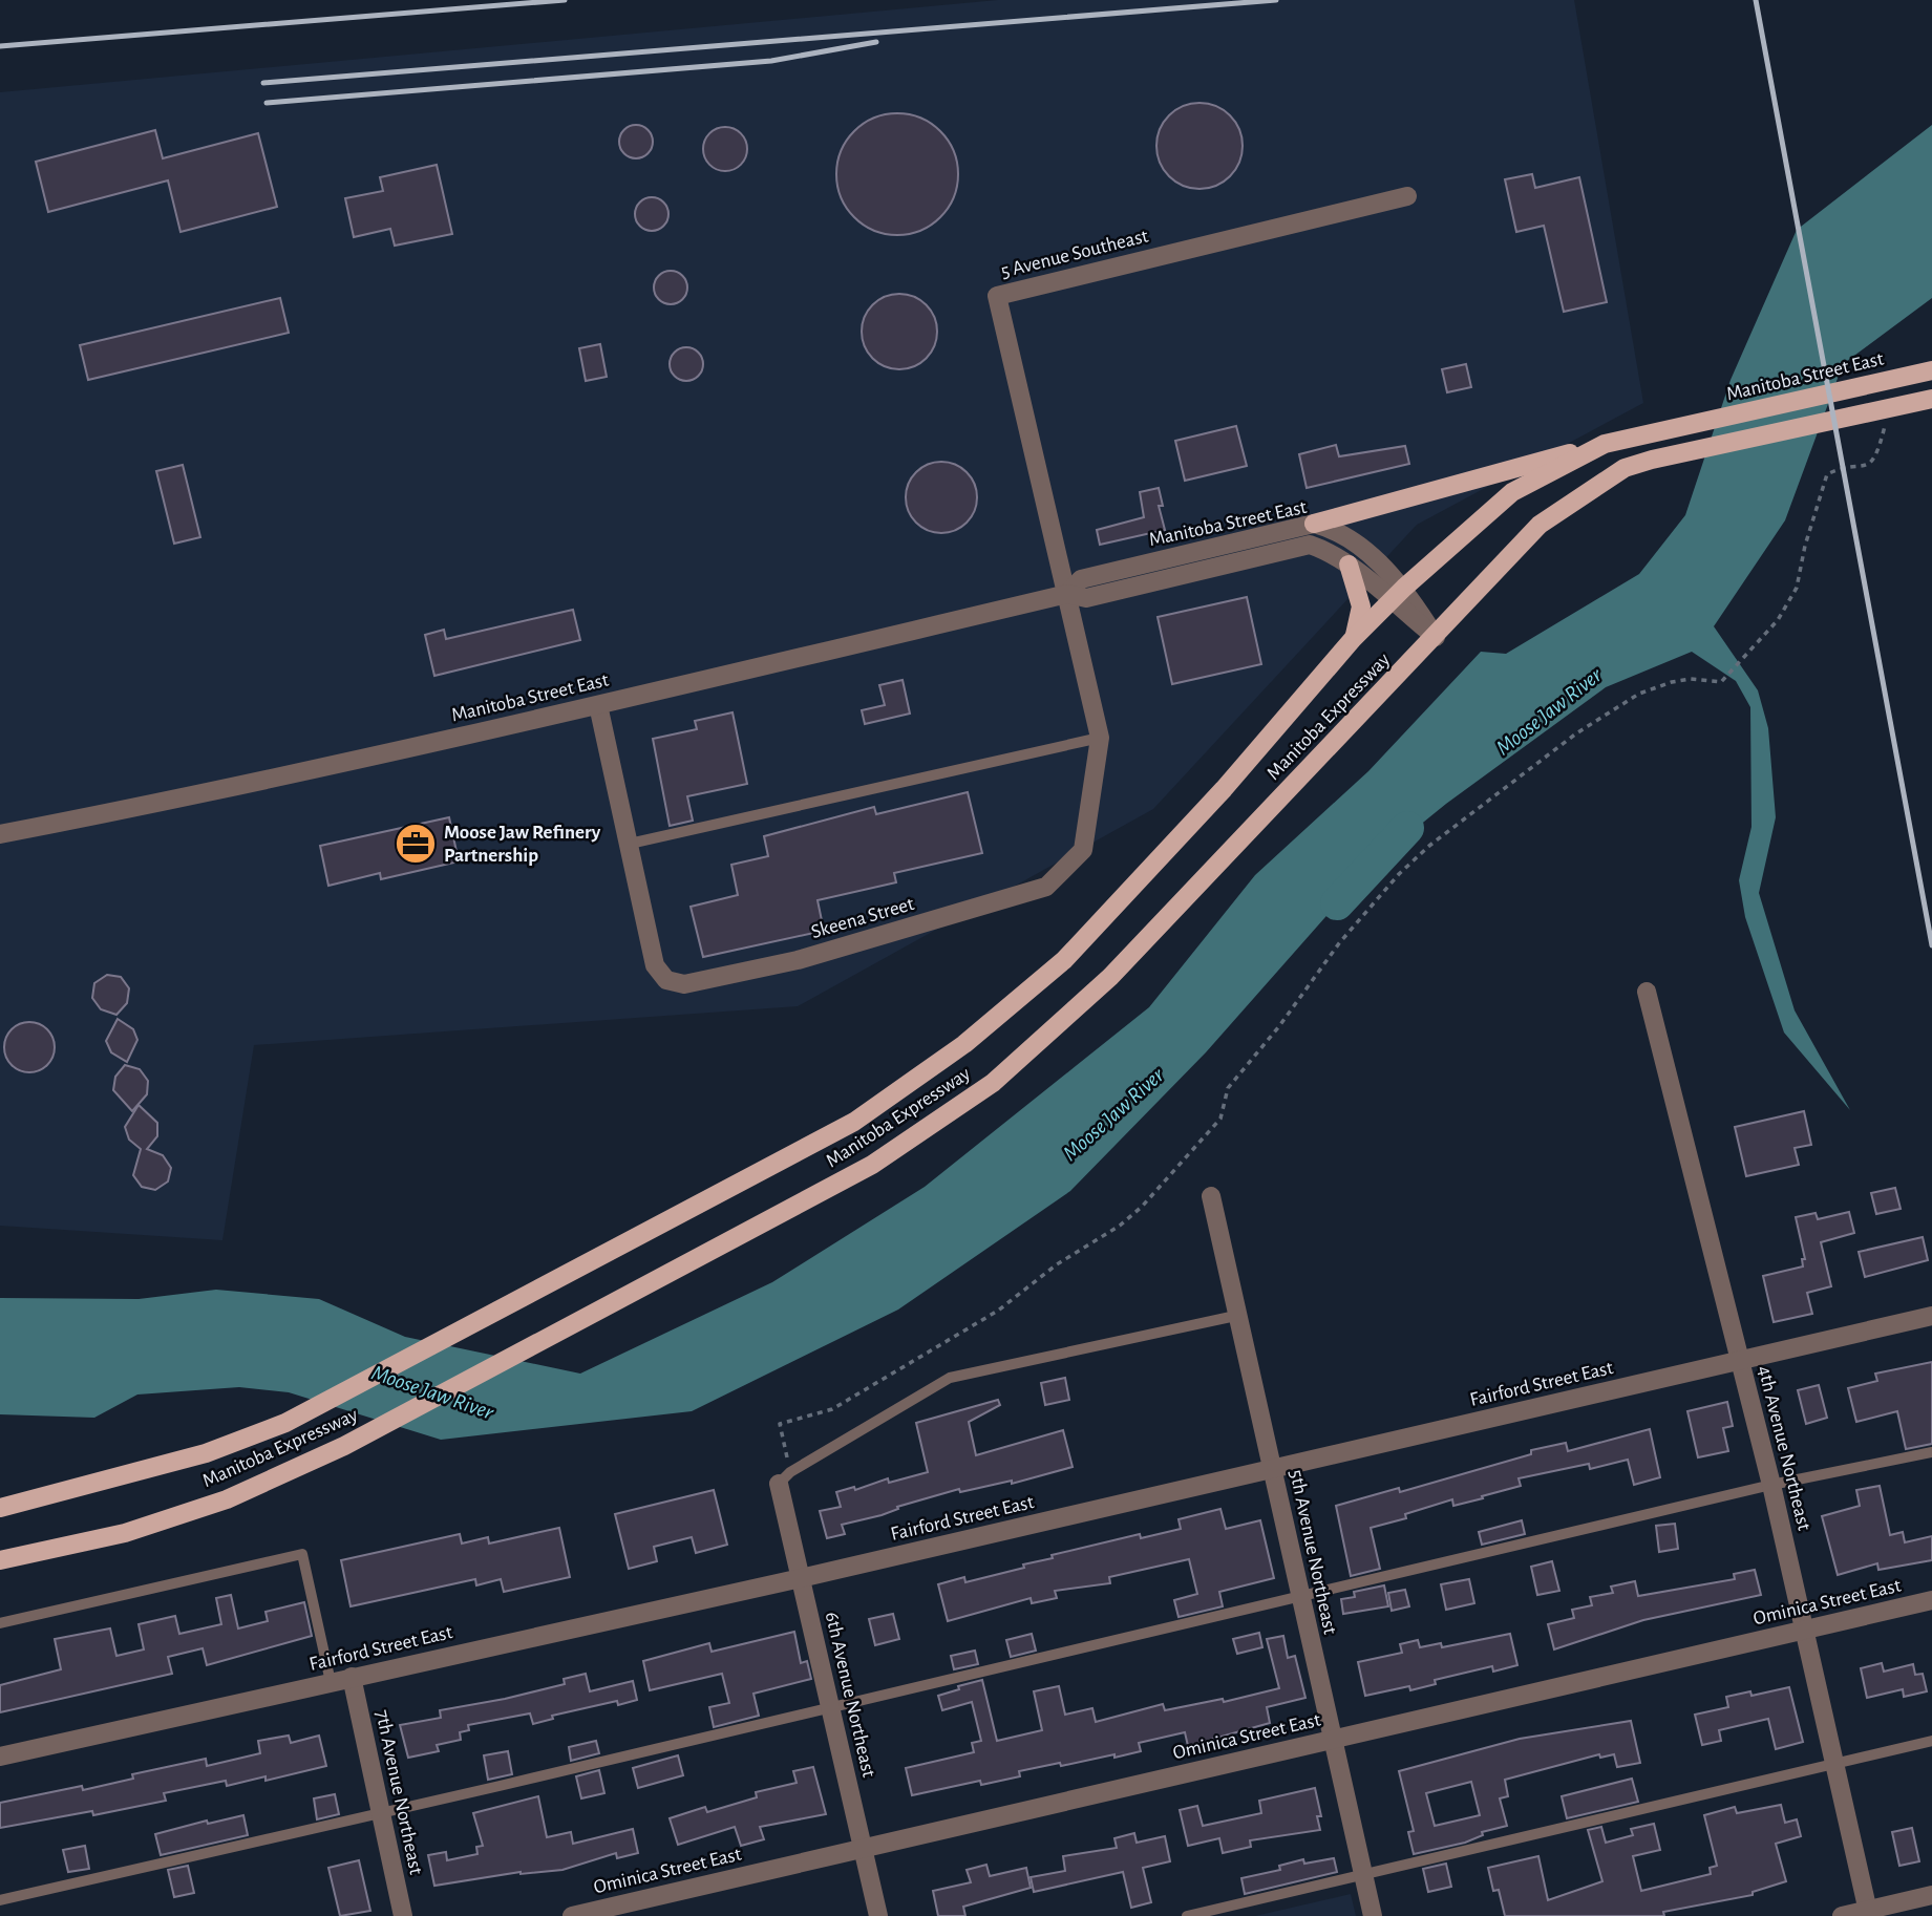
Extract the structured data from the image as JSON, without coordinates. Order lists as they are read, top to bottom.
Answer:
{
  "streets": {
    "main road": ["Manitoba Street East", "Manitoba Expressway"],
    "street": [
      "5 Avenue Southeast",
      "Skeena Street",
      "Fairford Street East",
      "4th Avenue Northeast",
      "5th Avenue Northeast",
      "Ominica Street East",
      "6th Avenue Northeast",
      "7th Avenue Northeast"
    ]
  },
  "crossings": [
    ["5 Avenue Southeast", "Manitoba Street East"],
    ["Manitoba Street East", "Manitoba Expressway"],
    ["Manitoba Street East", "Skeena Street"],
    ["Fairford Street East", "4th Avenue Northeast"],
    ["Fairford Street East", "5th Avenue Northeast"],
    ["Fairford Street East", "6th Avenue Northeast"],
    ["Fairford Street East", "7th Avenue Northeast"],
    ["4th Avenue Northeast", "Ominica Street East"],
    ["5th Avenue Northeast", "Ominica Street East"],
    ["Ominica Street East", "6th Avenue Northeast"]
  ],
  "water": ["Moose Jaw River"],
  "places": {
    "office": ["Moose Jaw Refinery Partnership"]
  }
}
